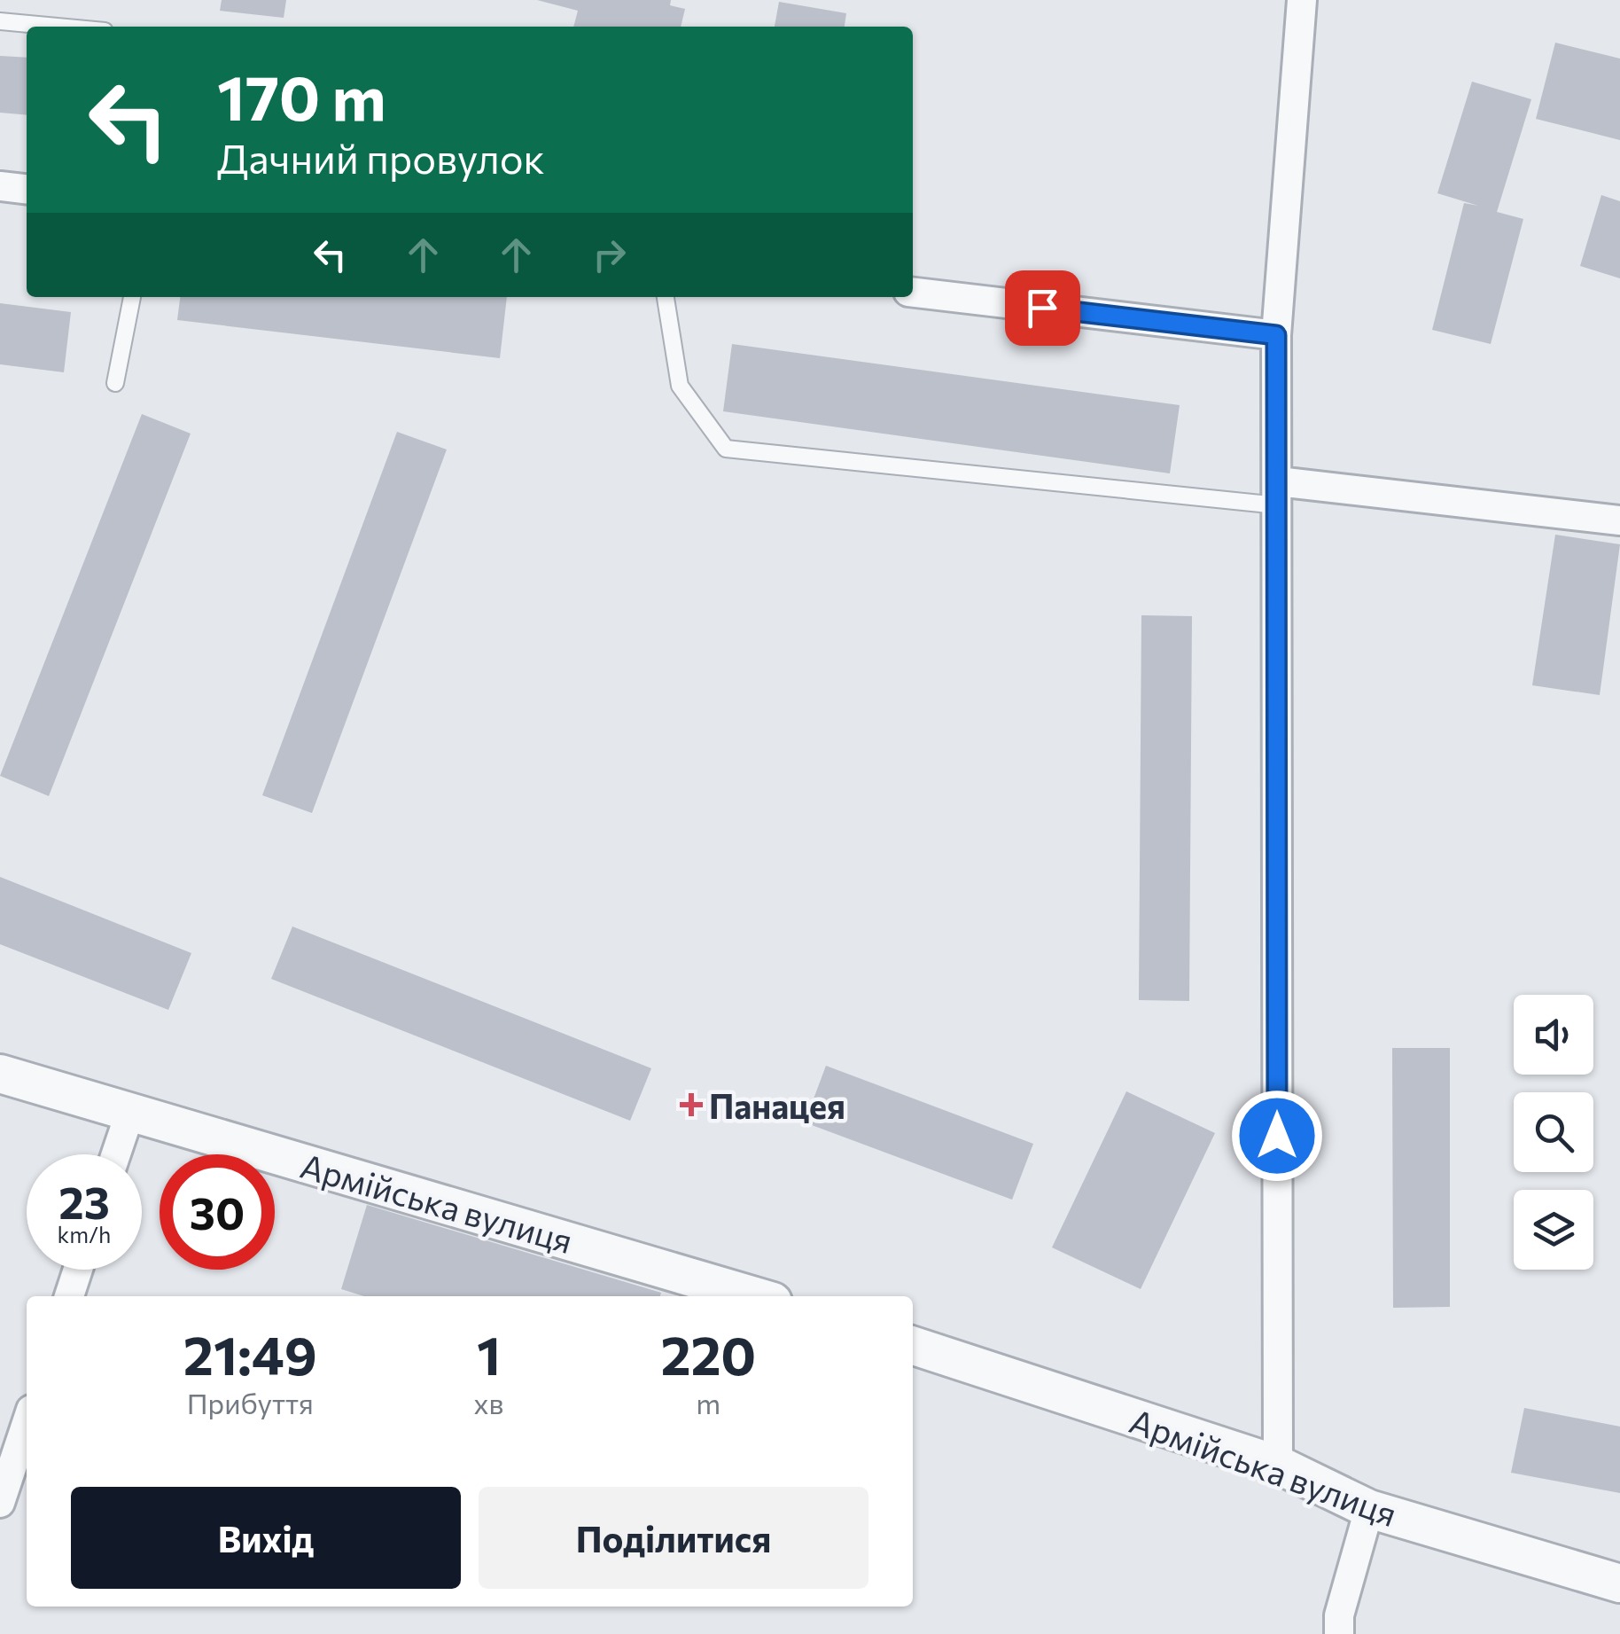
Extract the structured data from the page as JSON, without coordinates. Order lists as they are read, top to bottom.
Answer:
{
  "streets": {
    "street": ["Армійська вулиця"]
  },
  "places": {
    "health": ["Панацея"]
  },
  "page": {
    "turn": ["170 m", "Дачний провулок"],
    "speed": "23 km/h",
    "limit": "30",
    "eta": [
      "21:49",
      "Прибуття",
      "1",
      "хв",
      "220",
      "m"
    ],
    "buttons": ["Вихід", "Поділитися"]
  }
}
